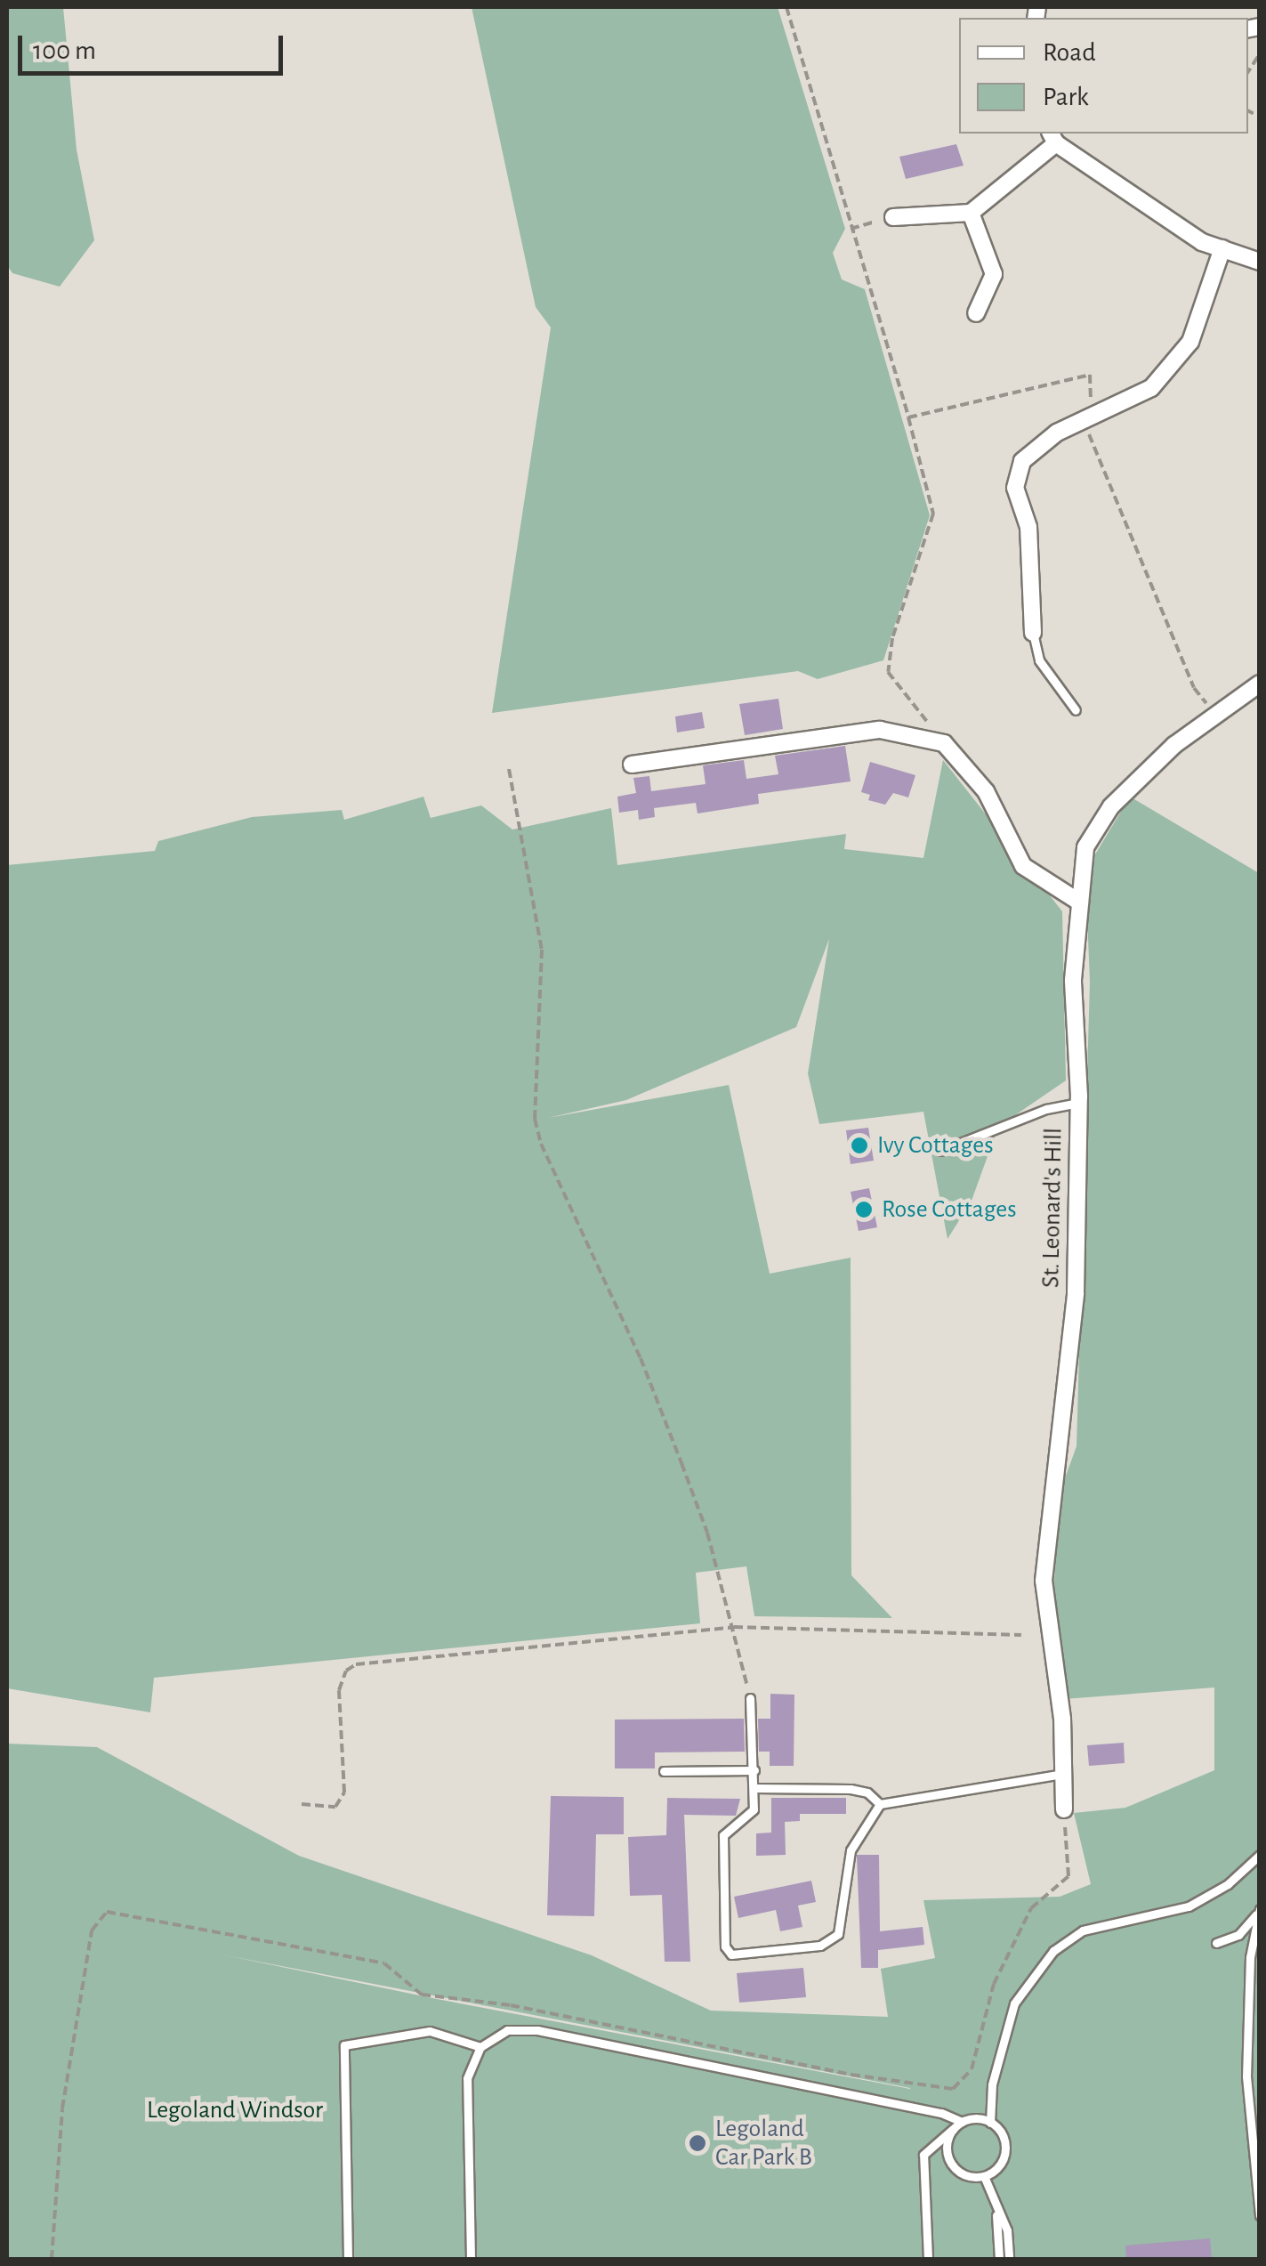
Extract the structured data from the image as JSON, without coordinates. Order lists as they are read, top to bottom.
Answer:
{
  "streets": {
    "street": ["St. Leonard's Hill"]
  },
  "parks": ["Legoland Windsor"],
  "places": ["Ivy Cottages", "Rose Cottages", "Legoland Car Park B"],
  "legend": ["Road", "Park"],
  "scale_bar": "100 m"
}
